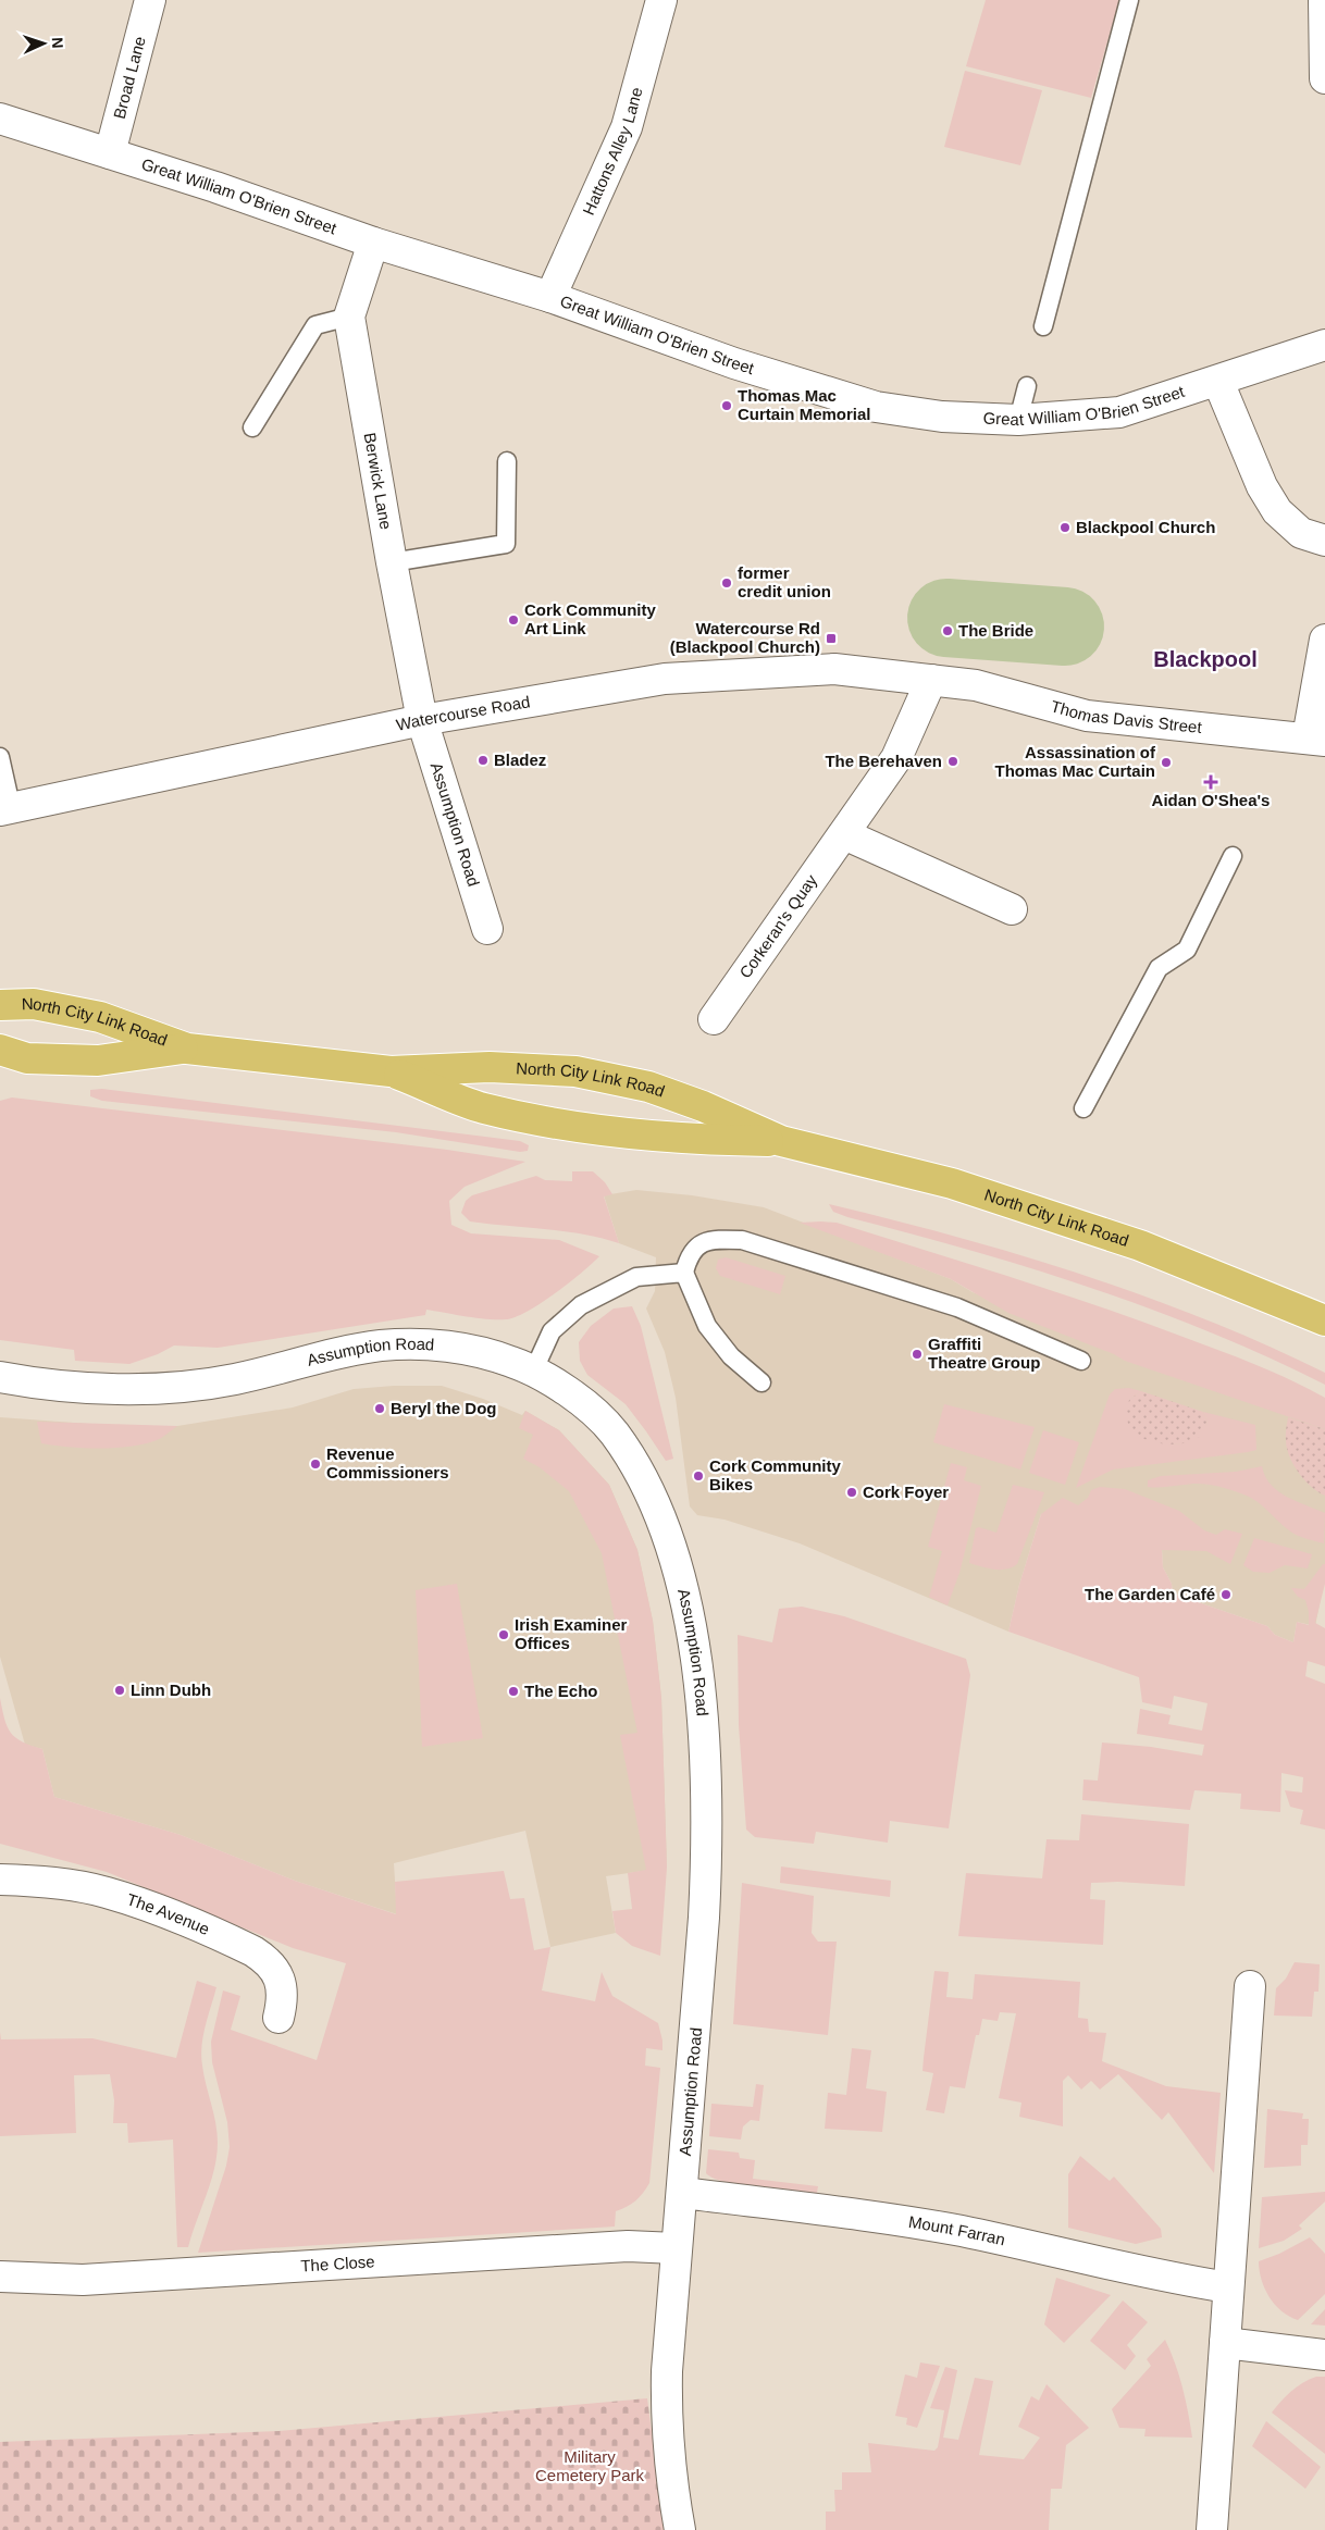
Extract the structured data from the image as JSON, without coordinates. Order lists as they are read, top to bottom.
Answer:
{
  "streets": {
    "highway": ["North City Link Road"],
    "street": [
      "Broad Lane",
      "Hattons Alley Lane",
      "Great William O'Brien Street",
      "Berwick Lane",
      "Watercourse Road",
      "Thomas Davis Street",
      "Assumption Road",
      "Corkeran's Quay",
      "The Avenue",
      "Mount Farran",
      "The Close"
    ]
  },
  "crossings": [
    ["Broad Lane", "Great William O'Brien Street"],
    ["Hattons Alley Lane", "Great William O'Brien Street"],
    ["Great William O'Brien Street", "Berwick Lane"],
    ["Berwick Lane", "Watercourse Road"],
    ["Berwick Lane", "Assumption Road"],
    ["Watercourse Road", "Thomas Davis Street"],
    ["Watercourse Road", "Assumption Road"],
    ["Watercourse Road", "Corkeran's Quay"],
    ["Thomas Davis Street", "Corkeran's Quay"],
    ["Assumption Road", "Mount Farran"],
    ["Assumption Road", "The Close"]
  ],
  "districts": ["Blackpool"],
  "parks": ["Military Cemetery Park"],
  "places": {
    "other": [
      "Thomas Mac Curtain Memorial",
      "Blackpool Church",
      "former credit union",
      "Cork Community Art Link",
      "The Bride",
      "Bladez",
      "The Berehaven",
      "Assassination of Thomas Mac Curtain",
      "Graffiti Theatre Group",
      "Beryl the Dog",
      "Revenue Commissioners",
      "Cork Community Bikes",
      "Cork Foyer",
      "The Garden Café",
      "Irish Examiner Offices",
      "Linn Dubh",
      "The Echo"
    ],
    "transit": ["Watercourse Rd (Blackpool Church)"],
    "health": ["Aidan O'Shea's"]
  },
  "north": "right"
}
